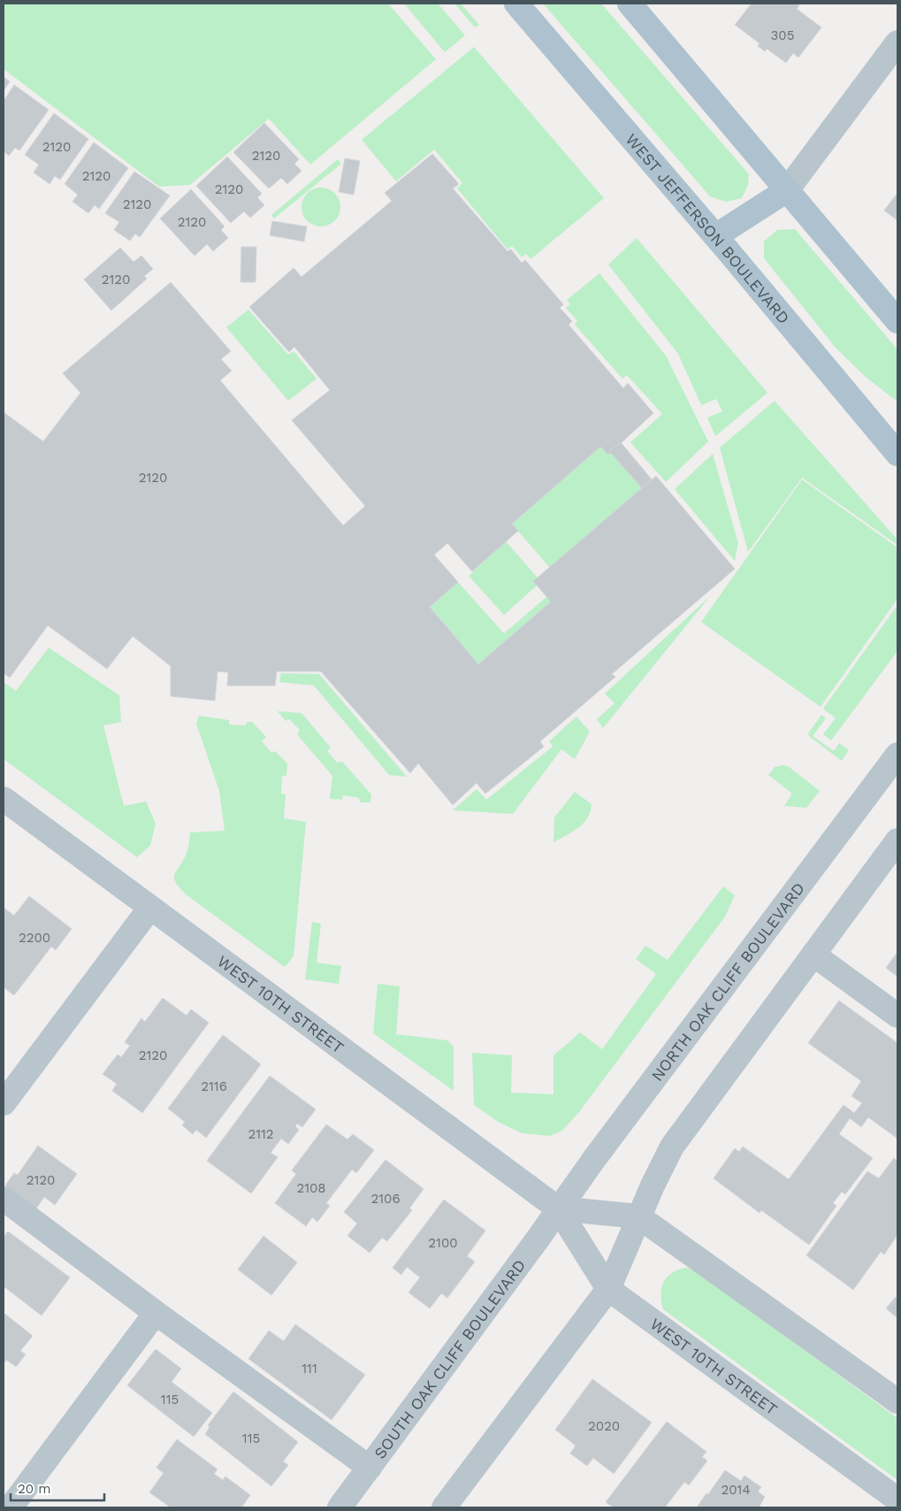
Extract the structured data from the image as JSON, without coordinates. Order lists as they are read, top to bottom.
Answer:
{
  "streets": {
    "main road": ["WEST JEFFERSON BOULEVARD"],
    "street": ["NORTH OAK CLIFF BOULEVARD", "WEST 10TH STREET", "SOUTH OAK CLIFF BOULEVARD"]
  },
  "crossings": [
    ["NORTH OAK CLIFF BOULEVARD", "WEST 10TH STREET"],
    ["NORTH OAK CLIFF BOULEVARD", "SOUTH OAK CLIFF BOULEVARD"],
    ["WEST 10TH STREET", "SOUTH OAK CLIFF BOULEVARD"]
  ],
  "house_numbers": [
    "305",
    "2120",
    "2120",
    "2120",
    "2120",
    "2120",
    "2120",
    "2120",
    "2120",
    "2200",
    "2120",
    "2116",
    "2112",
    "2120",
    "2108",
    "2106",
    "2100",
    "111",
    "115",
    "2020",
    "115",
    "2014"
  ],
  "scale_bar": "20 m"
}
